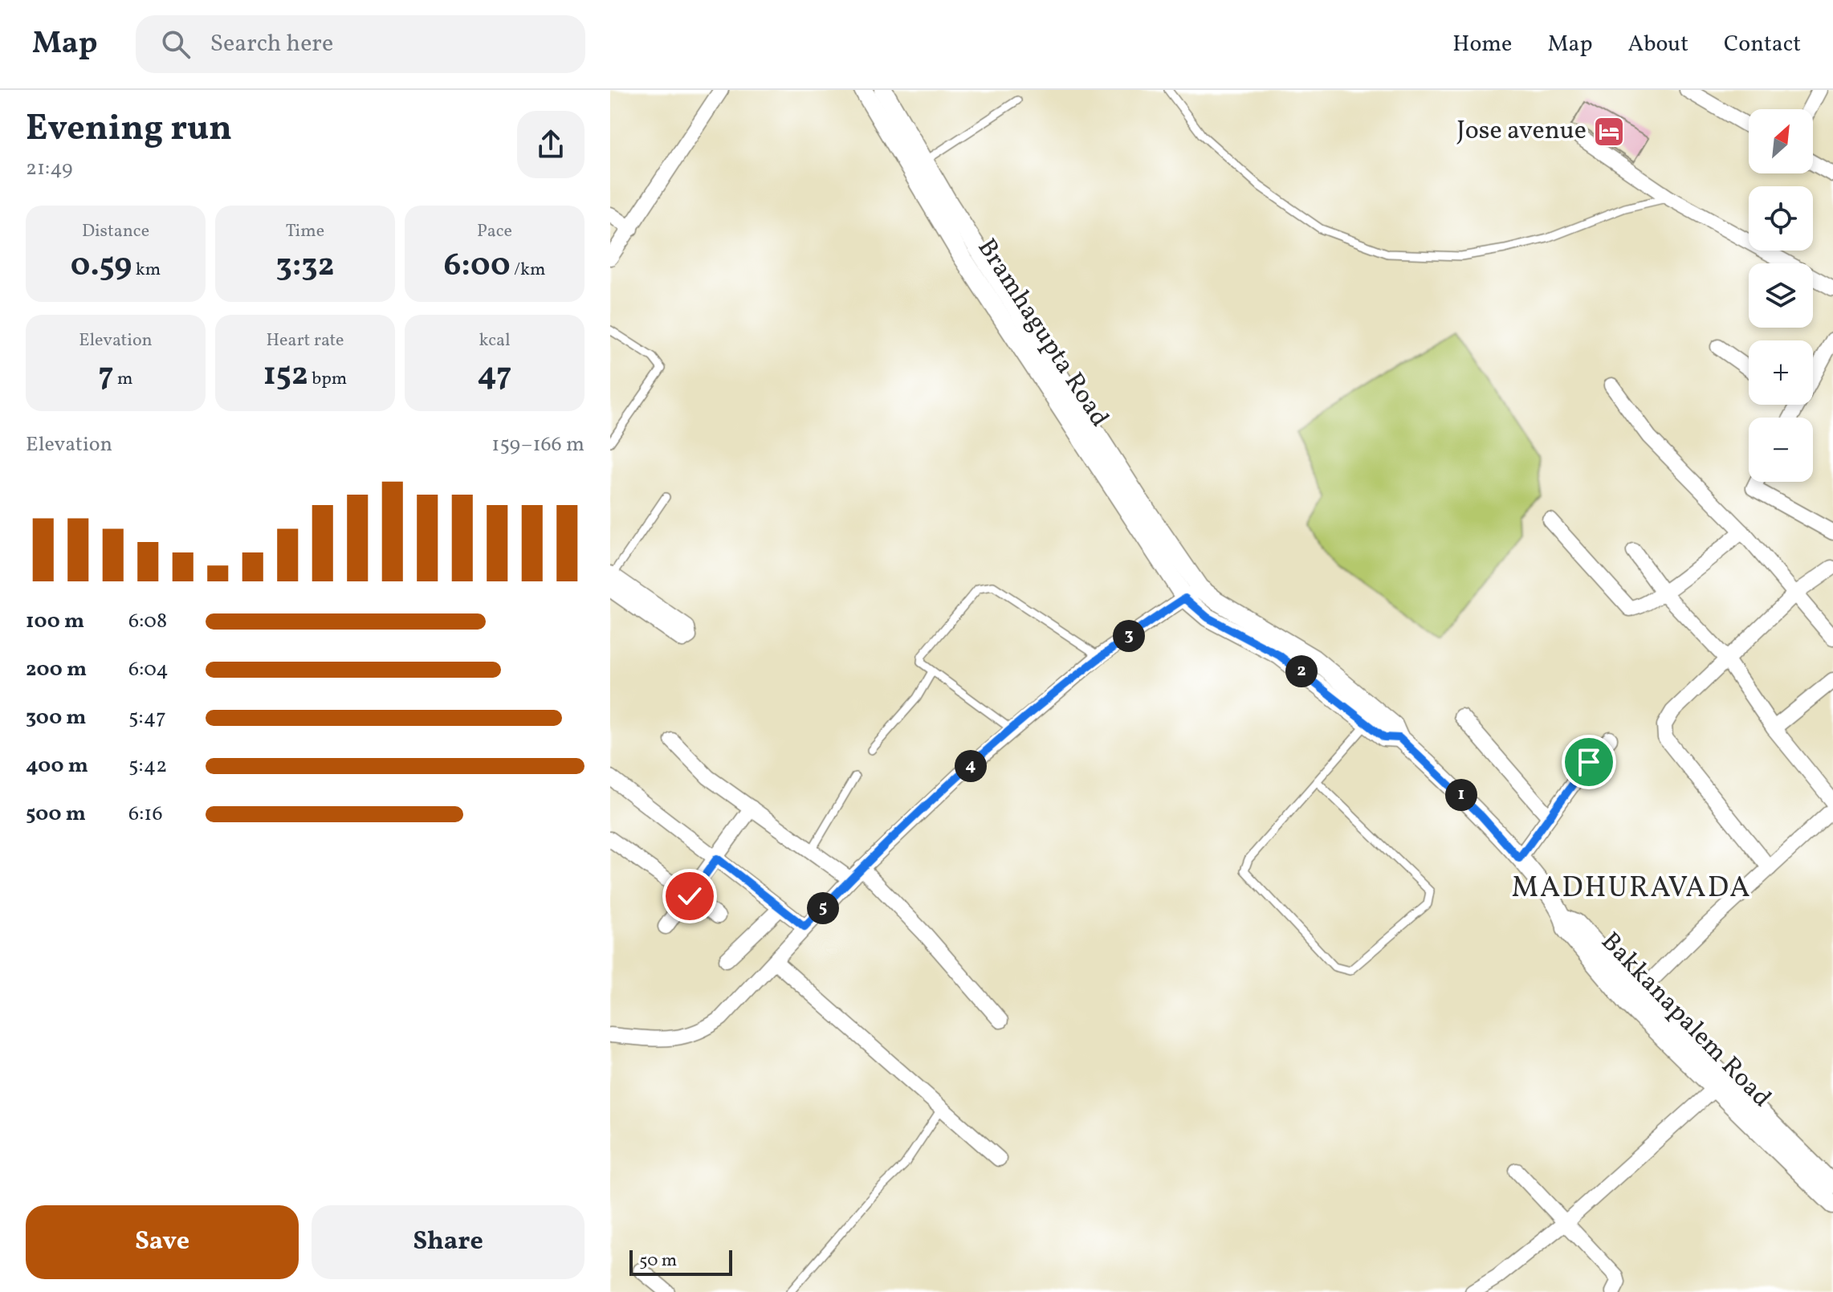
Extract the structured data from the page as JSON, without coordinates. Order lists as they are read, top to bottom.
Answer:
{
  "streets": {
    "street": ["Bramhagupta Road", "Bakkanapalem Road"]
  },
  "crossings": [
    ["Bramhagupta Road", "Bakkanapalem Road"]
  ],
  "districts": ["MADHURAVADA"],
  "places": {
    "hotel": ["Jose avenue"]
  },
  "scale_bar": "50 m",
  "north": "top right",
  "page": {
    "header": "Map",
    "search": "Search here",
    "nav": [
      "Home",
      "Map",
      "About",
      "Contact"
    ],
    "heading": ["Evening run", "21:49"],
    "map_buttons": ["+", "−"],
    "stats": [
      ["Distance", "0.59 km"],
      ["Time", "3:32"],
      ["Pace", "6:00 /km"],
      ["Elevation", "7 m"],
      ["Heart rate", "152 bpm"],
      ["kcal", "47"]
    ],
    "chart": ["Elevation", "159–166 m"],
    "list": [
      {
        "name": "100 m",
        "note": "6:08"
      },
      {
        "name": "200 m",
        "note": "6:04"
      },
      {
        "name": "300 m",
        "note": "5:47"
      },
      {
        "name": "400 m",
        "note": "5:42"
      },
      {
        "name": "500 m",
        "note": "6:16"
      }
    ],
    "pins": [
      "3",
      "2",
      "4",
      "1",
      "5"
    ],
    "buttons": ["Save", "Share"],
    "scale": "50 m"
  }
}
